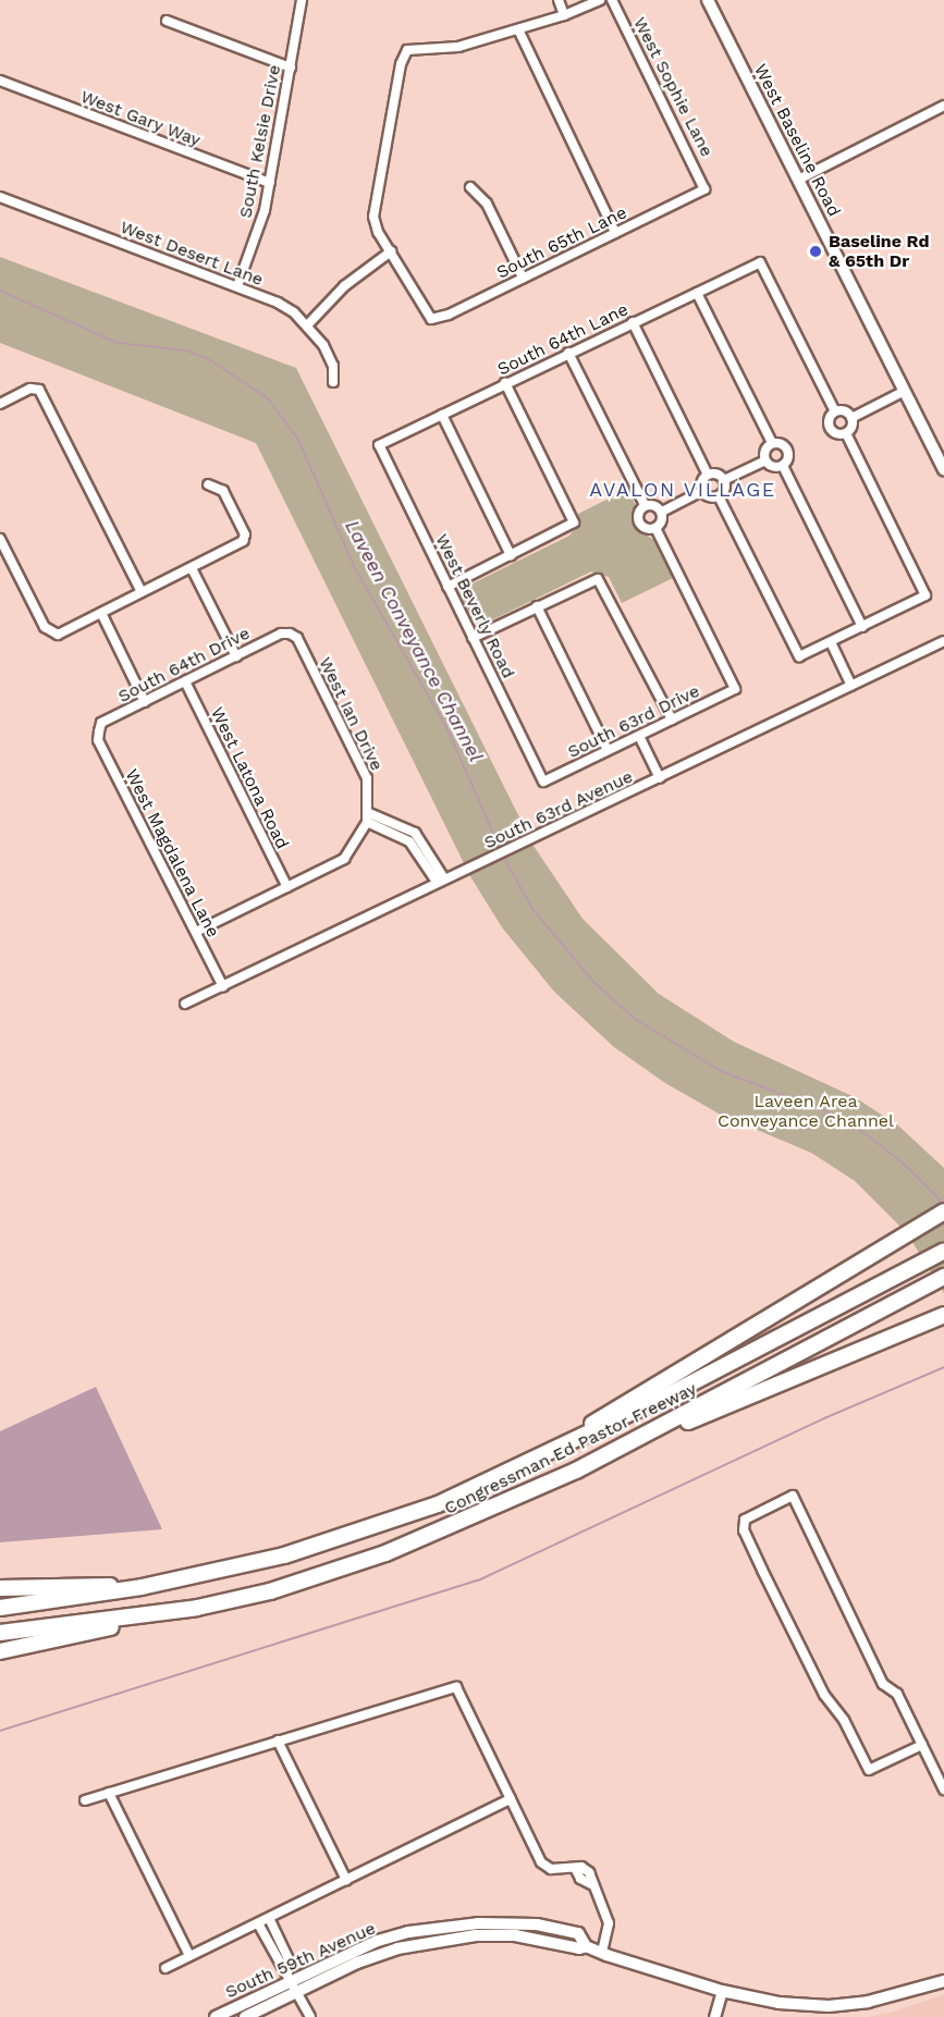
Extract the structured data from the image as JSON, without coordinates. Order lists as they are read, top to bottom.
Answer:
{
  "streets": {
    "highway": ["Congressman Ed Pastor Freeway"],
    "main road": ["West Baseline Road", "South 59th Avenue"],
    "street": [
      "West Sophie Lane",
      "West Gary Way",
      "South Kelsie Drive",
      "South 65th Lane",
      "West Desert Lane",
      "South 64th Lane",
      "West Beverly Road",
      "South 64th Drive",
      "West Ian Drive",
      "South 63rd Drive",
      "West Latona Road",
      "South 63rd Avenue",
      "West Magdalena Lane"
    ]
  },
  "crossings": [
    ["West Sophie Lane", "South 65th Lane"],
    ["West Gary Way", "South Kelsie Drive"],
    ["South Kelsie Drive", "West Desert Lane"],
    ["South 64th Lane", "West Beverly Road"],
    ["West Beverly Road", "South 63rd Drive"],
    ["South 64th Drive", "West Ian Drive"],
    ["South 64th Drive", "West Latona Road"],
    ["South 64th Drive", "West Magdalena Lane"],
    ["South 63rd Avenue", "West Magdalena Lane"]
  ],
  "districts": ["AVALON VILLAGE"],
  "water": ["Laveen Conveyance Channel"],
  "parks": ["Laveen Area Conveyance Channel"],
  "places": ["Baseline Rd & 65th Dr"]
}
